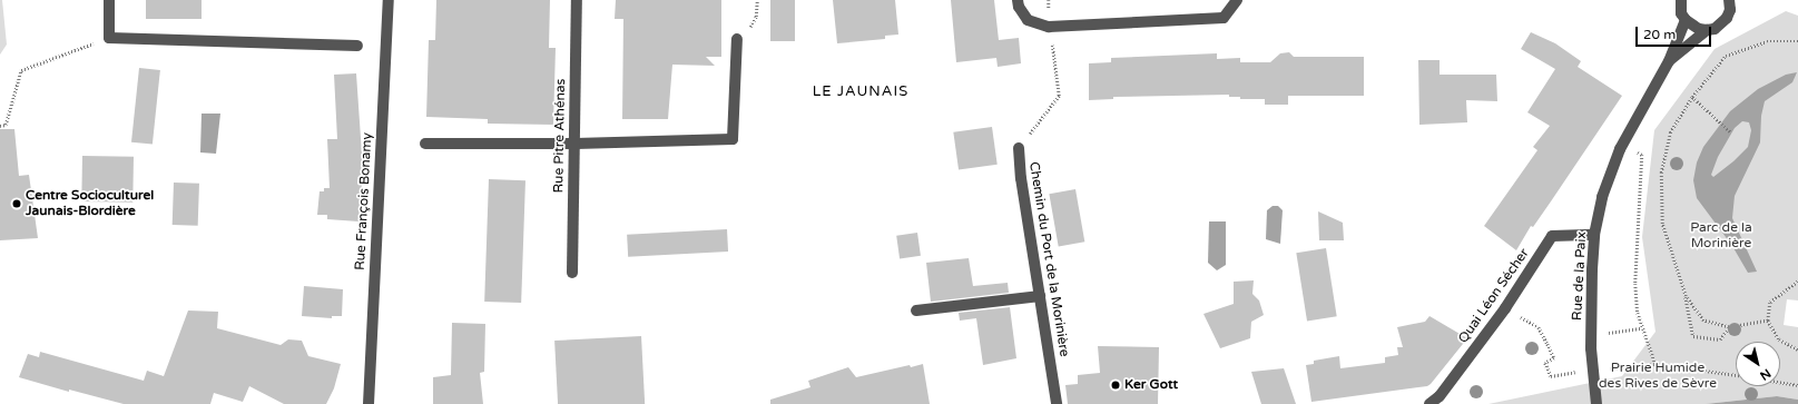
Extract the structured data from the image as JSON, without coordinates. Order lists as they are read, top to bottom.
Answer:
{
  "streets": {
    "street": [
      "Rue Pitre Athénas",
      "Rue François Bonamy",
      "Chemin du Port de la Morinière",
      "Rue de la Paix",
      "Quai Léon Sécher"
    ]
  },
  "crossings": [
    ["Rue de la Paix", "Quai Léon Sécher"]
  ],
  "districts": ["LE JAUNAIS"],
  "parks": ["Parc de la Morinière", "Prairie Humide des Rives de Sèvre"],
  "places": ["Centre Socioculturel Jaunais-Blordière", "Ker Gott"],
  "scale_bar": "20 m",
  "north": "bottom right"
}
